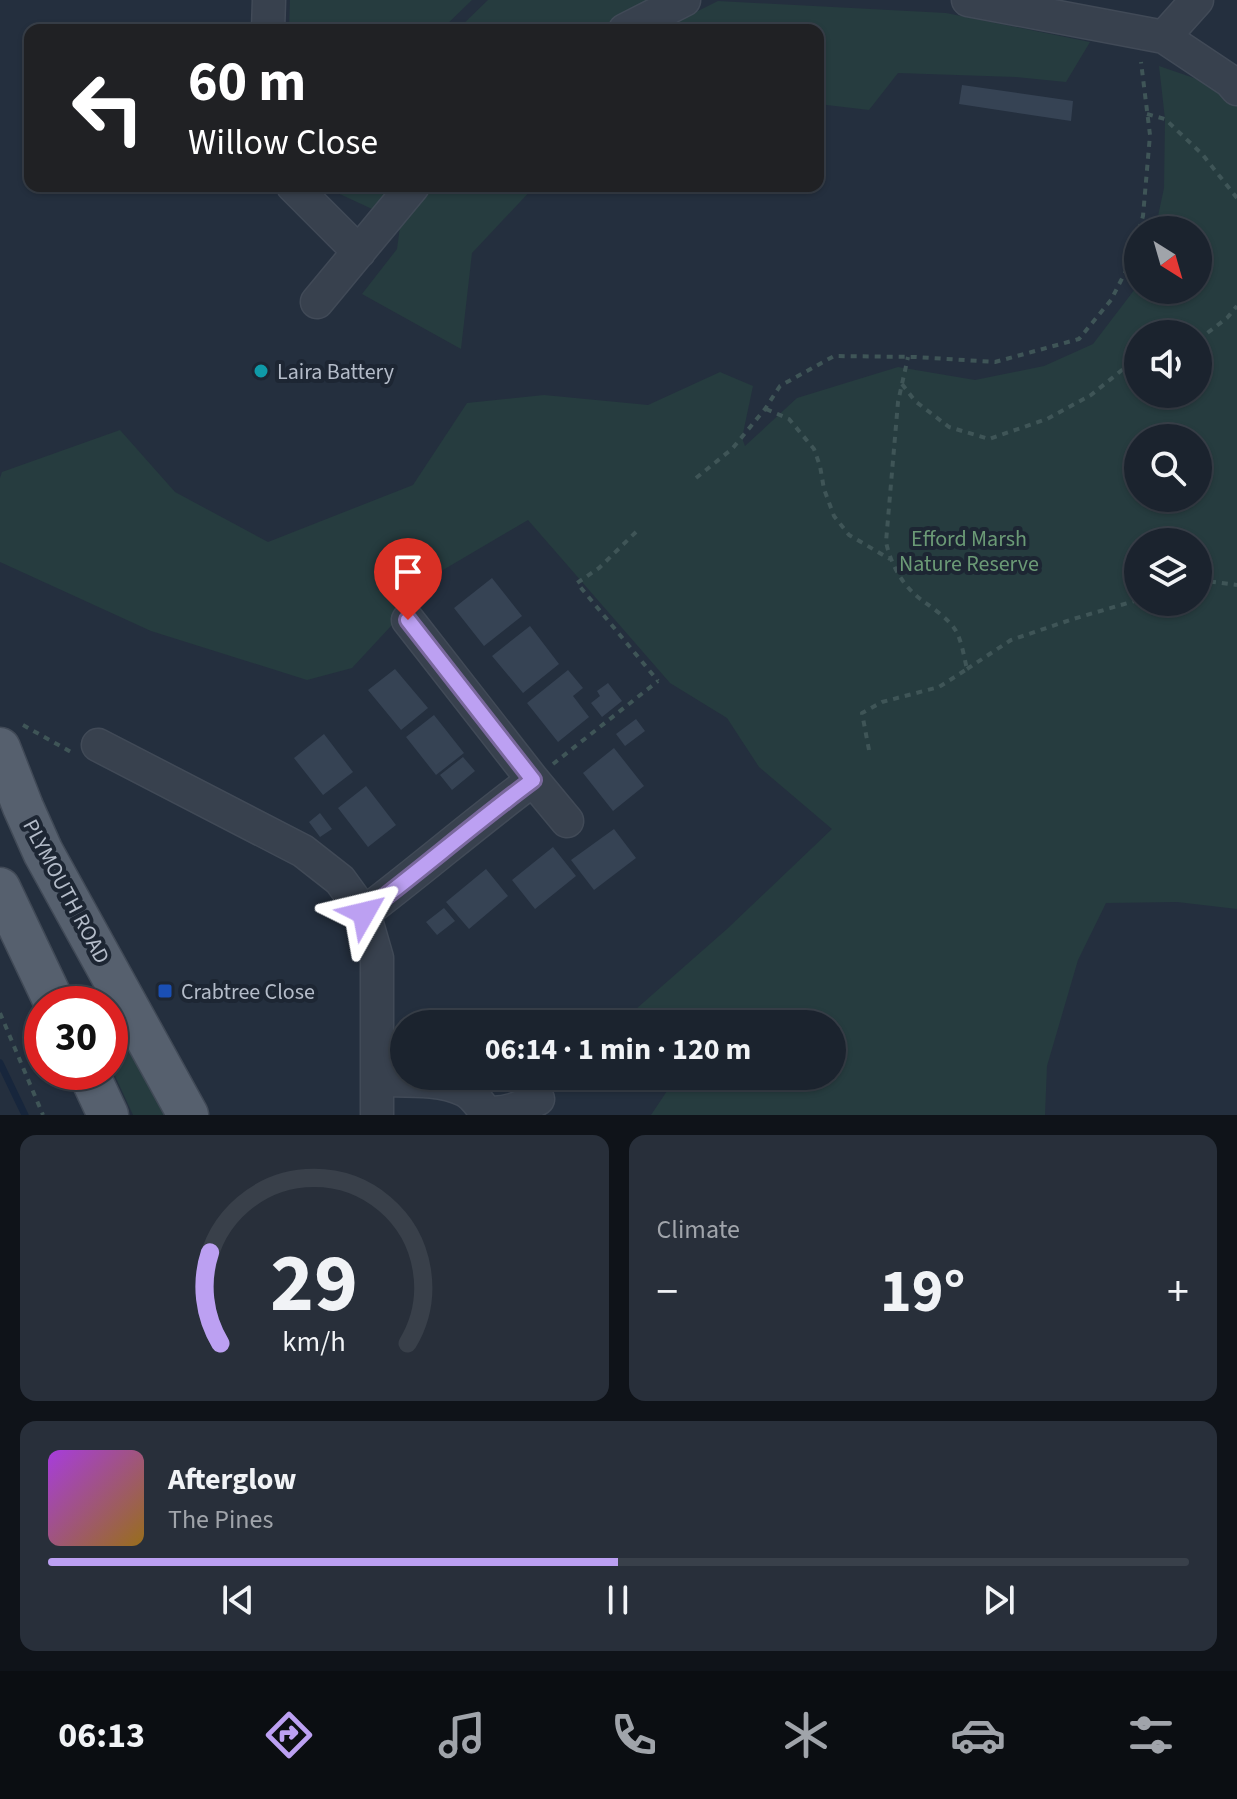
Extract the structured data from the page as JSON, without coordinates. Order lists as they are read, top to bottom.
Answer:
{
  "streets": {
    "main road": ["PLYMOUTH ROAD"]
  },
  "parks": ["Efford Marsh Nature Reserve"],
  "places": {
    "other": ["Laira Battery"],
    "transit": ["Crabtree Close"]
  },
  "north": "bottom right",
  "page": {
    "turn": ["60 m", "Willow Close"],
    "limit": "30",
    "trip": "06:14 · 1 min · 120 m",
    "tile": "Climate",
    "heat": ["−", "19°", "+"],
    "song": ["Afterglow", "The Pines"],
    "tabs": "06:13",
    "gauge": ["29", "km/h"]
  }
}
